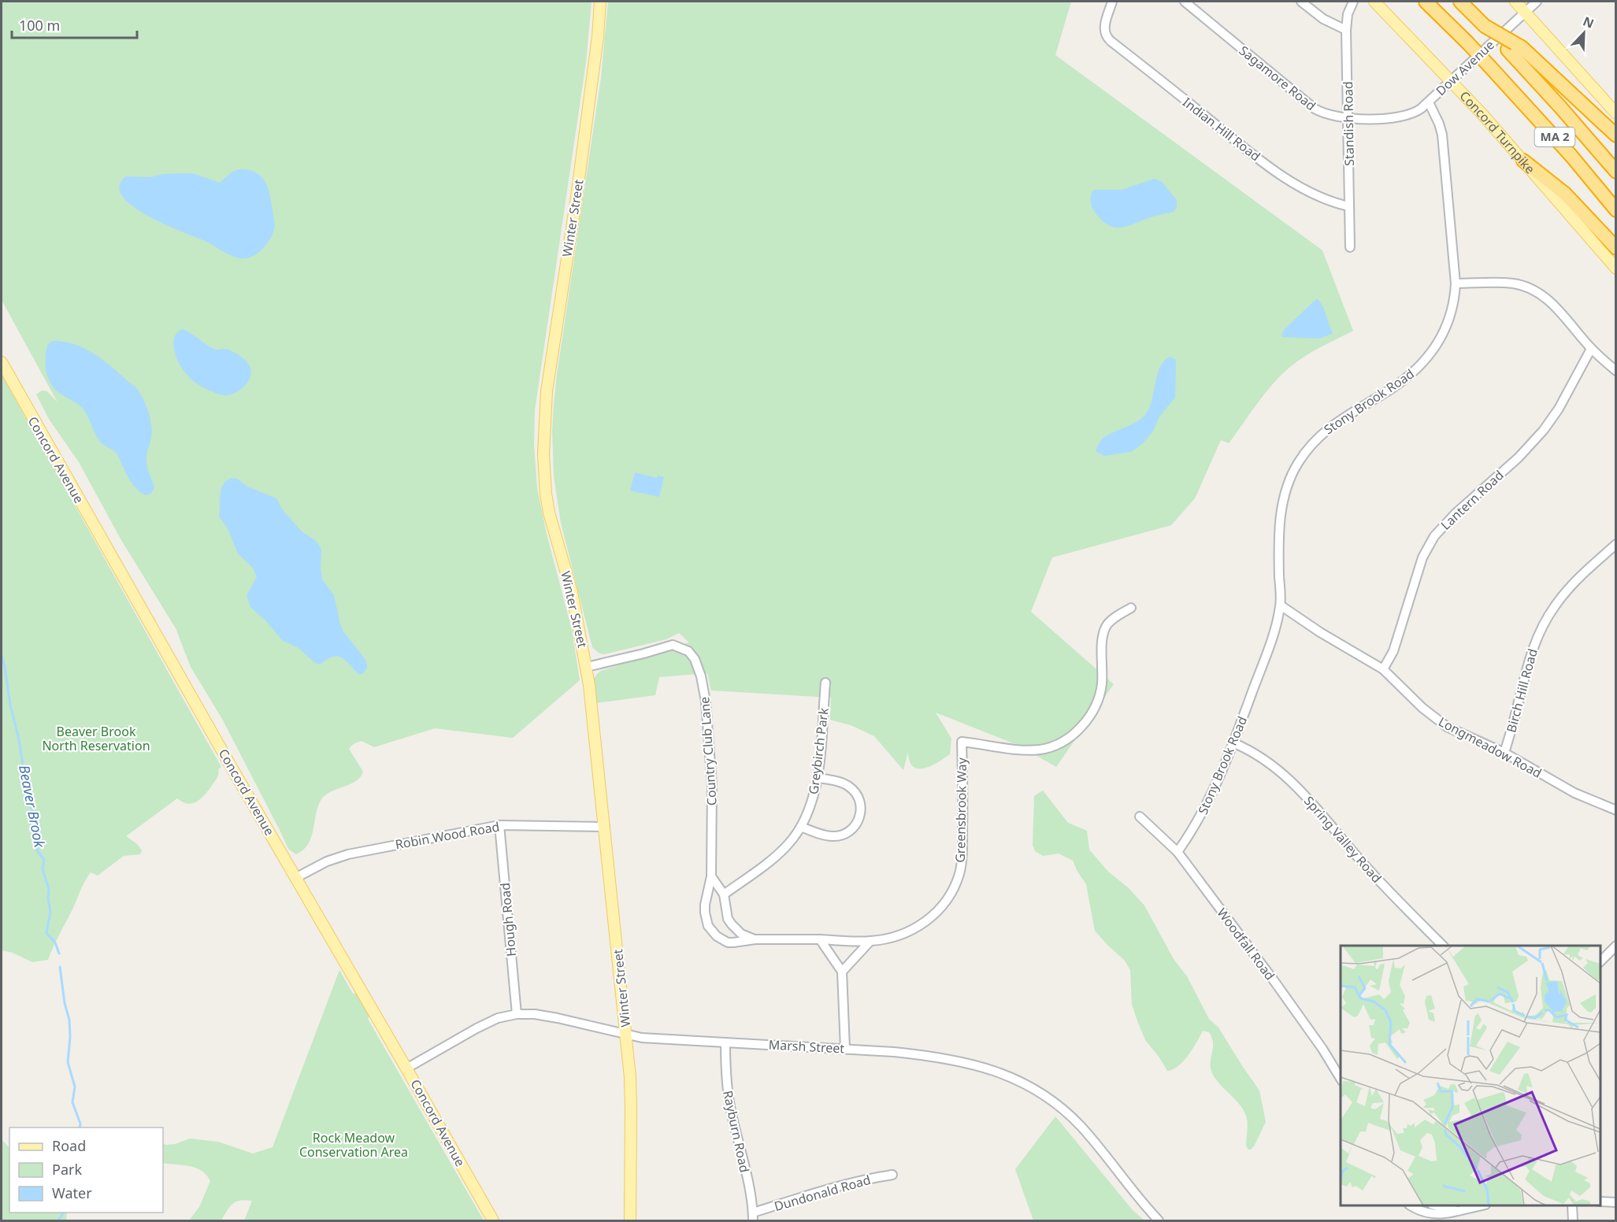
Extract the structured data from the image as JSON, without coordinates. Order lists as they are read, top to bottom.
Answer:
{
  "streets": {
    "highway": ["MA 2"],
    "main road": ["Concord Turnpike", "Winter Street", "Concord Avenue"],
    "street": [
      "Dow Avenue",
      "Sagamore Road",
      "Standish Road",
      "Indian Hill Road",
      "Stony Brook Road",
      "Lantern Road",
      "Birch Hill Road",
      "Longmeadow Road",
      "Country Club Lane",
      "Greybirch Park",
      "Greensbrook Way",
      "Robin Wood Road",
      "Spring Valley Road",
      "Hough Road",
      "Woodfall Road",
      "Marsh Street",
      "Rayburn Road",
      "Dundonald Road"
    ]
  },
  "crossings": [
    ["Dow Avenue", "Sagamore Road"],
    ["Dow Avenue", "Concord Turnpike"],
    ["Dow Avenue", "Stony Brook Road"],
    ["Sagamore Road", "Standish Road"],
    ["Standish Road", "Indian Hill Road"],
    ["Winter Street", "Country Club Lane"],
    ["Winter Street", "Robin Wood Road"],
    ["Winter Street", "Marsh Street"],
    ["Stony Brook Road", "Longmeadow Road"],
    ["Stony Brook Road", "Spring Valley Road"],
    ["Stony Brook Road", "Woodfall Road"],
    ["Concord Avenue", "Robin Wood Road"],
    ["Concord Avenue", "Marsh Street"],
    ["Lantern Road", "Longmeadow Road"],
    ["Birch Hill Road", "Longmeadow Road"],
    ["Country Club Lane", "Greensbrook Way"],
    ["Robin Wood Road", "Hough Road"],
    ["Hough Road", "Marsh Street"],
    ["Marsh Street", "Rayburn Road"],
    ["Rayburn Road", "Dundonald Road"]
  ],
  "water": ["Beaver Brook"],
  "parks": ["Beaver Brook North Reservation", "Rock Meadow Conservation Area"],
  "legend": ["Road", "Park", "Water"],
  "scale_bar": "100 m",
  "north": "top right"
}
